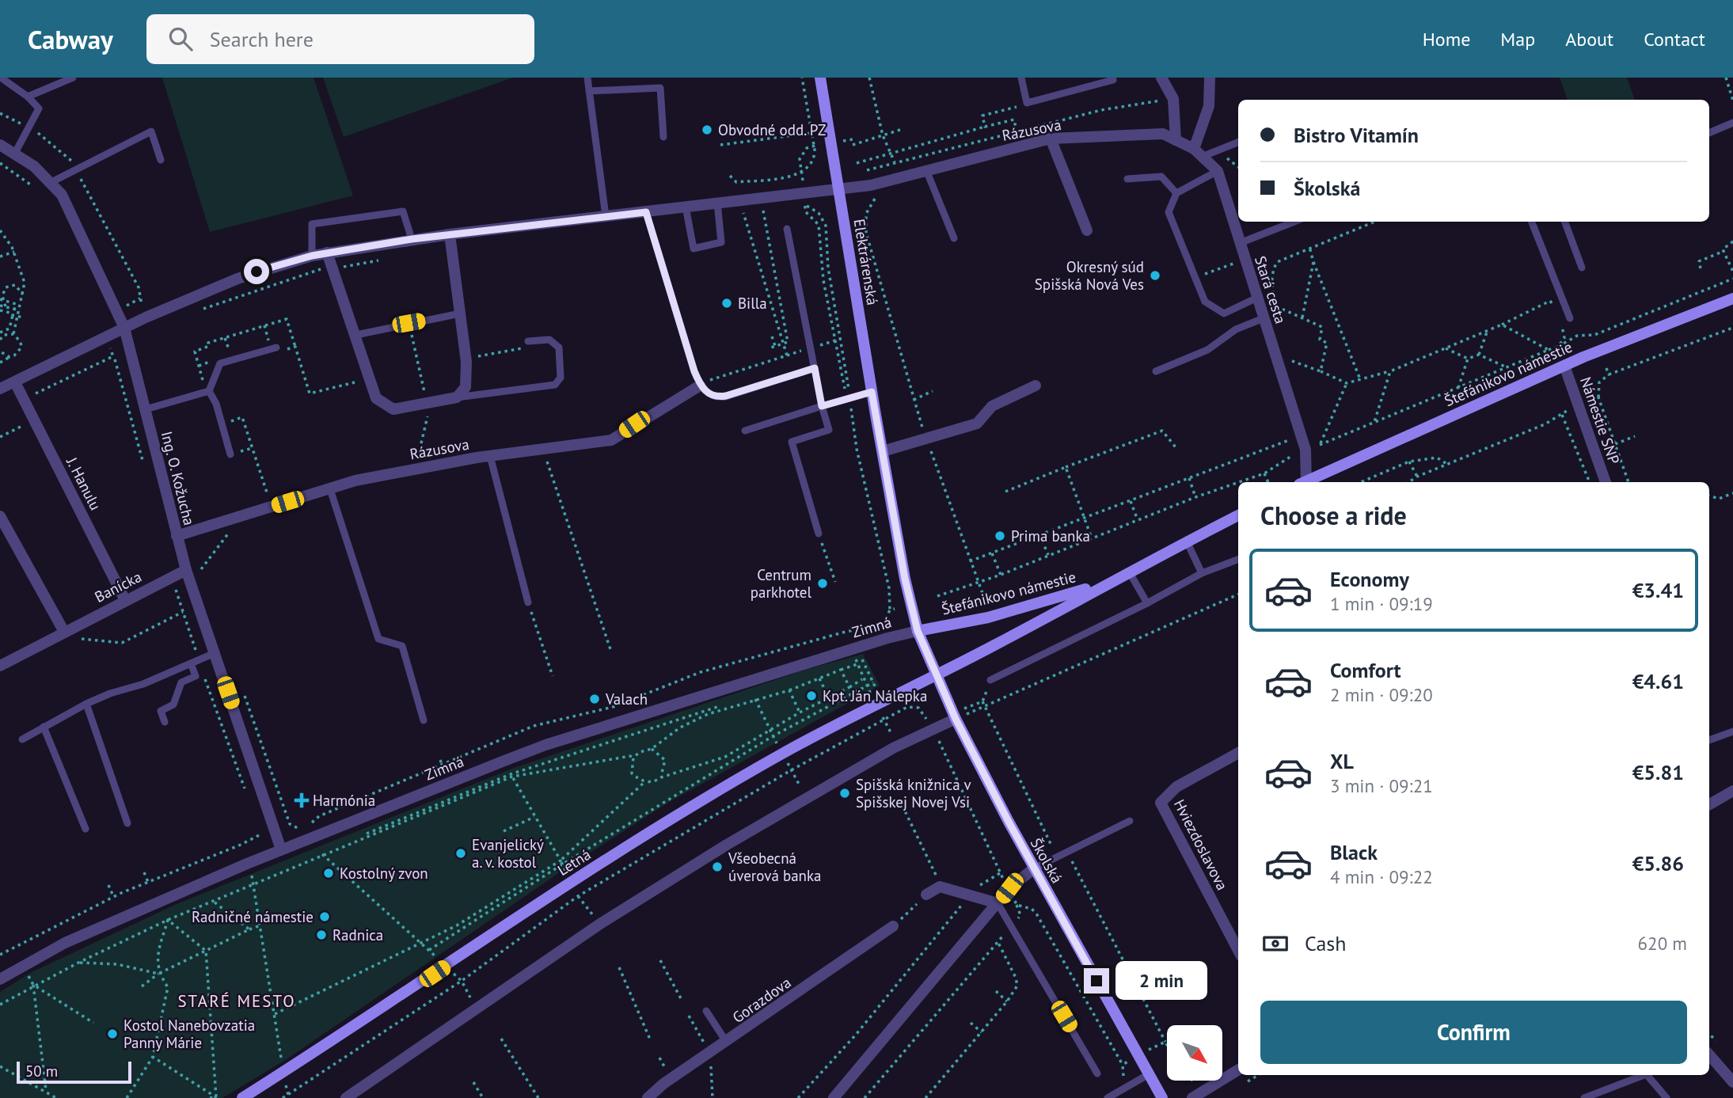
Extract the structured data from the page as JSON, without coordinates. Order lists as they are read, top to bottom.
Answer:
{
  "streets": {
    "street": [
      "Rázusova",
      "Elektrárenská",
      "Stará cesta",
      "Štefánikovo námestie",
      "Námestie SNP",
      "Ing. O. Kožucha",
      "J. Hanulu",
      "Banícka",
      "Zimná",
      "Hviezdoslavova",
      "Školská",
      "Letná",
      "Gorazdova"
    ]
  },
  "crossings": [
    ["Rázusova", "Elektrárenská"],
    ["Rázusova", "Ing. O. Kožucha"],
    ["Elektrárenská", "Štefánikovo námestie"],
    ["Elektrárenská", "Zimná"],
    ["Elektrárenská", "Školská"],
    ["Štefánikovo námestie", "Námestie SNP"],
    ["Štefánikovo námestie", "Zimná"],
    ["Štefánikovo námestie", "Školská"],
    ["Štefánikovo námestie", "Letná"],
    ["Ing. O. Kožucha", "Banícka"],
    ["Ing. O. Kožucha", "Zimná"],
    ["J. Hanulu", "Banícka"],
    ["Zimná", "Školská"],
    ["Školská", "Letná"]
  ],
  "districts": ["STARÉ MESTO"],
  "places": {
    "other": [
      "Obvodné odd. PZ",
      "Okresný súd Spišská Nová Ves",
      "Billa",
      "Prima banka",
      "Centrum parkhotel",
      "Kpt. Ján Nálepka",
      "Valach",
      "Spišská knižnica v Spišskej Novej Vsi",
      "Evanjelický a. v. kostol",
      "Všeobecná úverová banka",
      "Kostolný zvon",
      "Radničné námestie",
      "Radnica",
      "Kostol Nanebovzatia Panny Márie"
    ],
    "health": ["Harmónia"]
  },
  "scale_bar": "50 m",
  "north": "bottom right",
  "page": {
    "header": "Cabway",
    "search": "Search here",
    "nav": [
      "Home",
      "Map",
      "About",
      "Contact"
    ],
    "banner": ["Bistro Vitamín", "Školská"],
    "heading": "Choose a ride",
    "list": [
      {
        "name": "Economy",
        "note": "1 min · 09:19",
        "value": "€3.41"
      },
      {
        "name": "Comfort",
        "note": "2 min · 09:20",
        "value": "€4.61"
      },
      {
        "name": "XL",
        "note": "3 min · 09:21",
        "value": "€5.81"
      },
      {
        "name": "Black",
        "note": "4 min · 09:22",
        "value": "€5.86"
      }
    ],
    "pay": ["Cash", "620 m"],
    "bubble": "2 min",
    "buttons": "Confirm",
    "scale": "50 m"
  }
}
